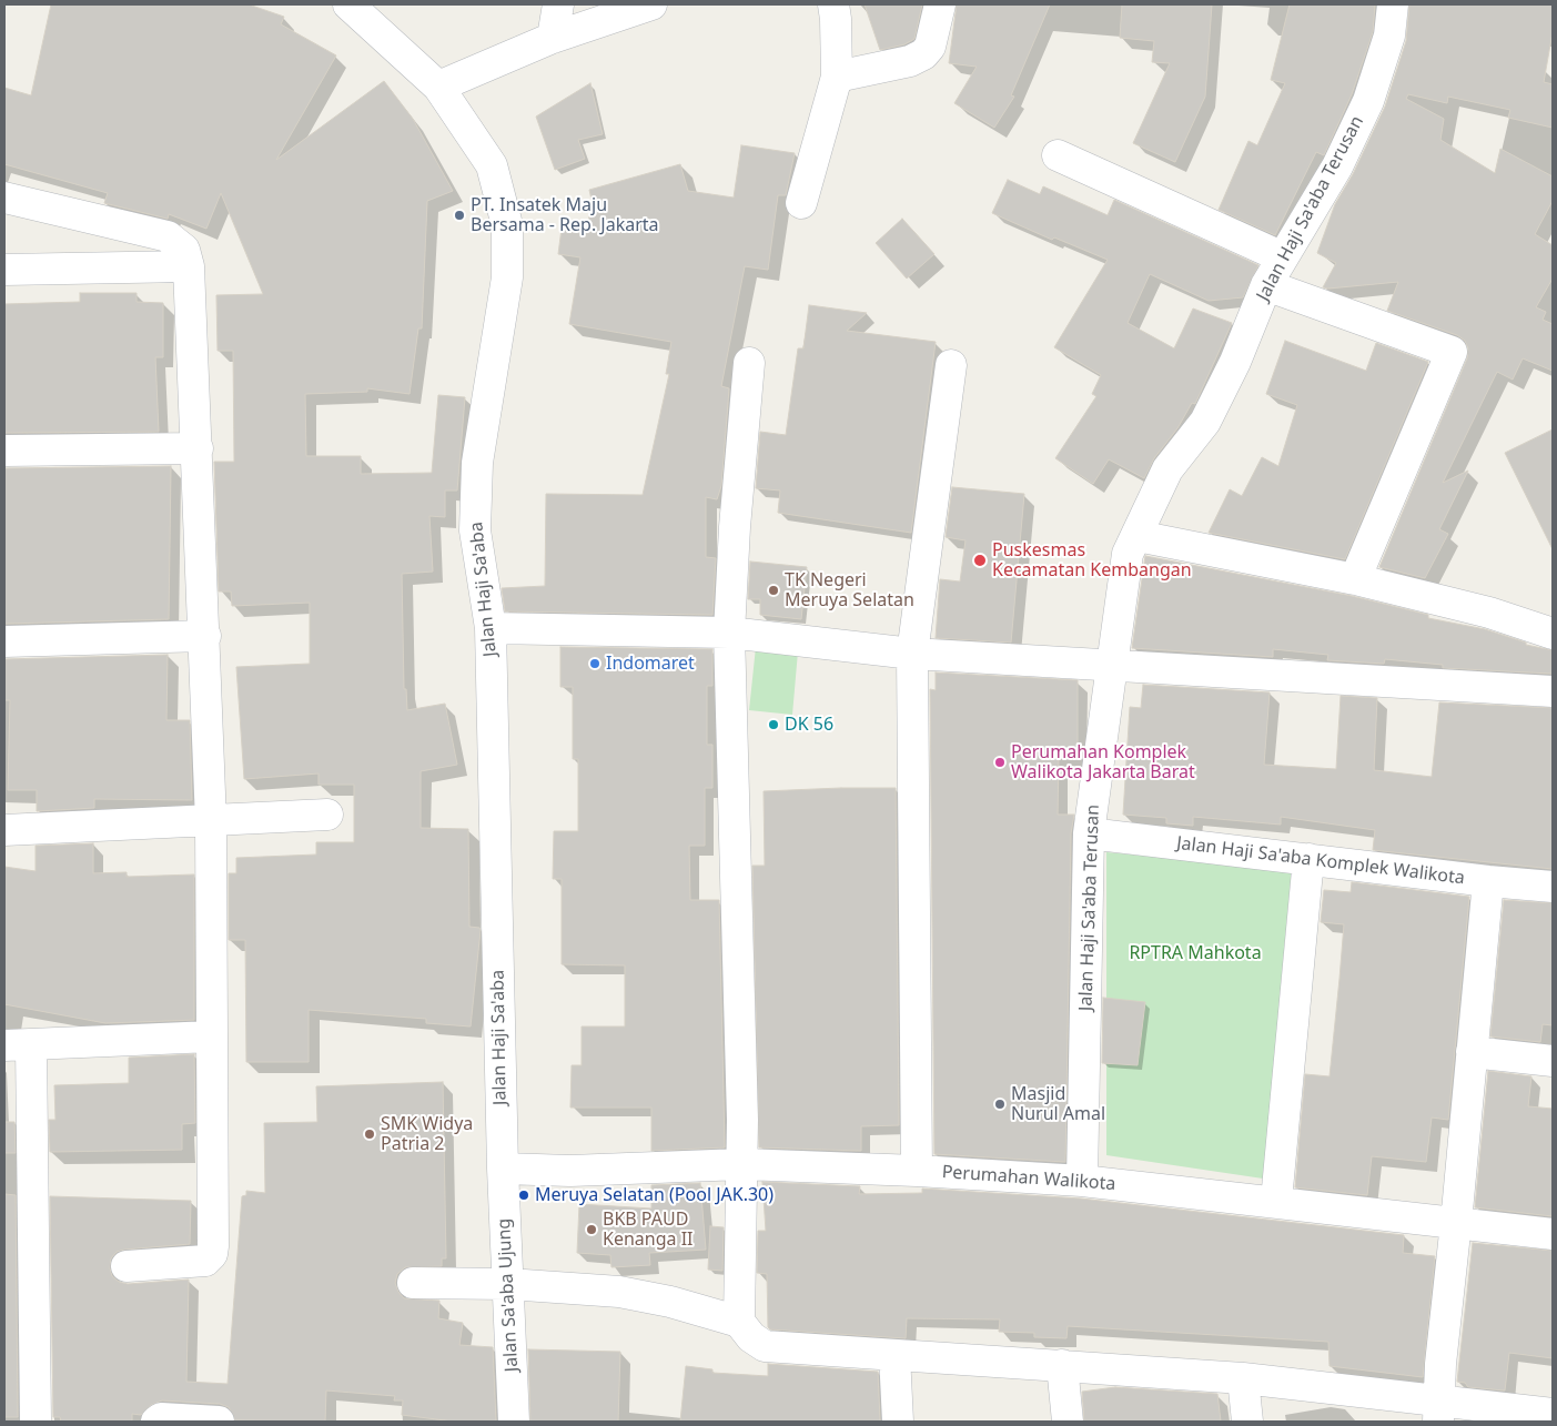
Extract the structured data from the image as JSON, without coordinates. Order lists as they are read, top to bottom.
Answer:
{
  "streets": {
    "street": [
      "Jalan Haji Sa'aba Terusan",
      "Jalan Haji Sa'aba",
      "Jalan Haji Sa'aba Komplek Walikota",
      "Perumahan Walikota",
      "Jalan Sa'aba Ujung"
    ]
  },
  "crossings": [
    ["Jalan Haji Sa'aba Terusan", "Jalan Haji Sa'aba Komplek Walikota"],
    ["Jalan Haji Sa'aba Terusan", "Perumahan Walikota"],
    ["Jalan Haji Sa'aba", "Perumahan Walikota"],
    ["Jalan Haji Sa'aba", "Jalan Sa'aba Ujung"],
    ["Perumahan Walikota", "Jalan Sa'aba Ujung"]
  ],
  "parks": ["RPTRA Mahkota"],
  "places": [
    "PT. Insatek Maju Bersama - Rep. Jakarta",
    "Puskesmas Kecamatan Kembangan",
    "TK Negeri Meruya Selatan",
    "Indomaret",
    "DK 56",
    "Perumahan Komplek Walikota Jakarta Barat",
    "Masjid Nurul Amal",
    "SMK Widya Patria 2",
    "Meruya Selatan (Pool JAK.30)",
    "BKB PAUD Kenanga II"
  ]
}
